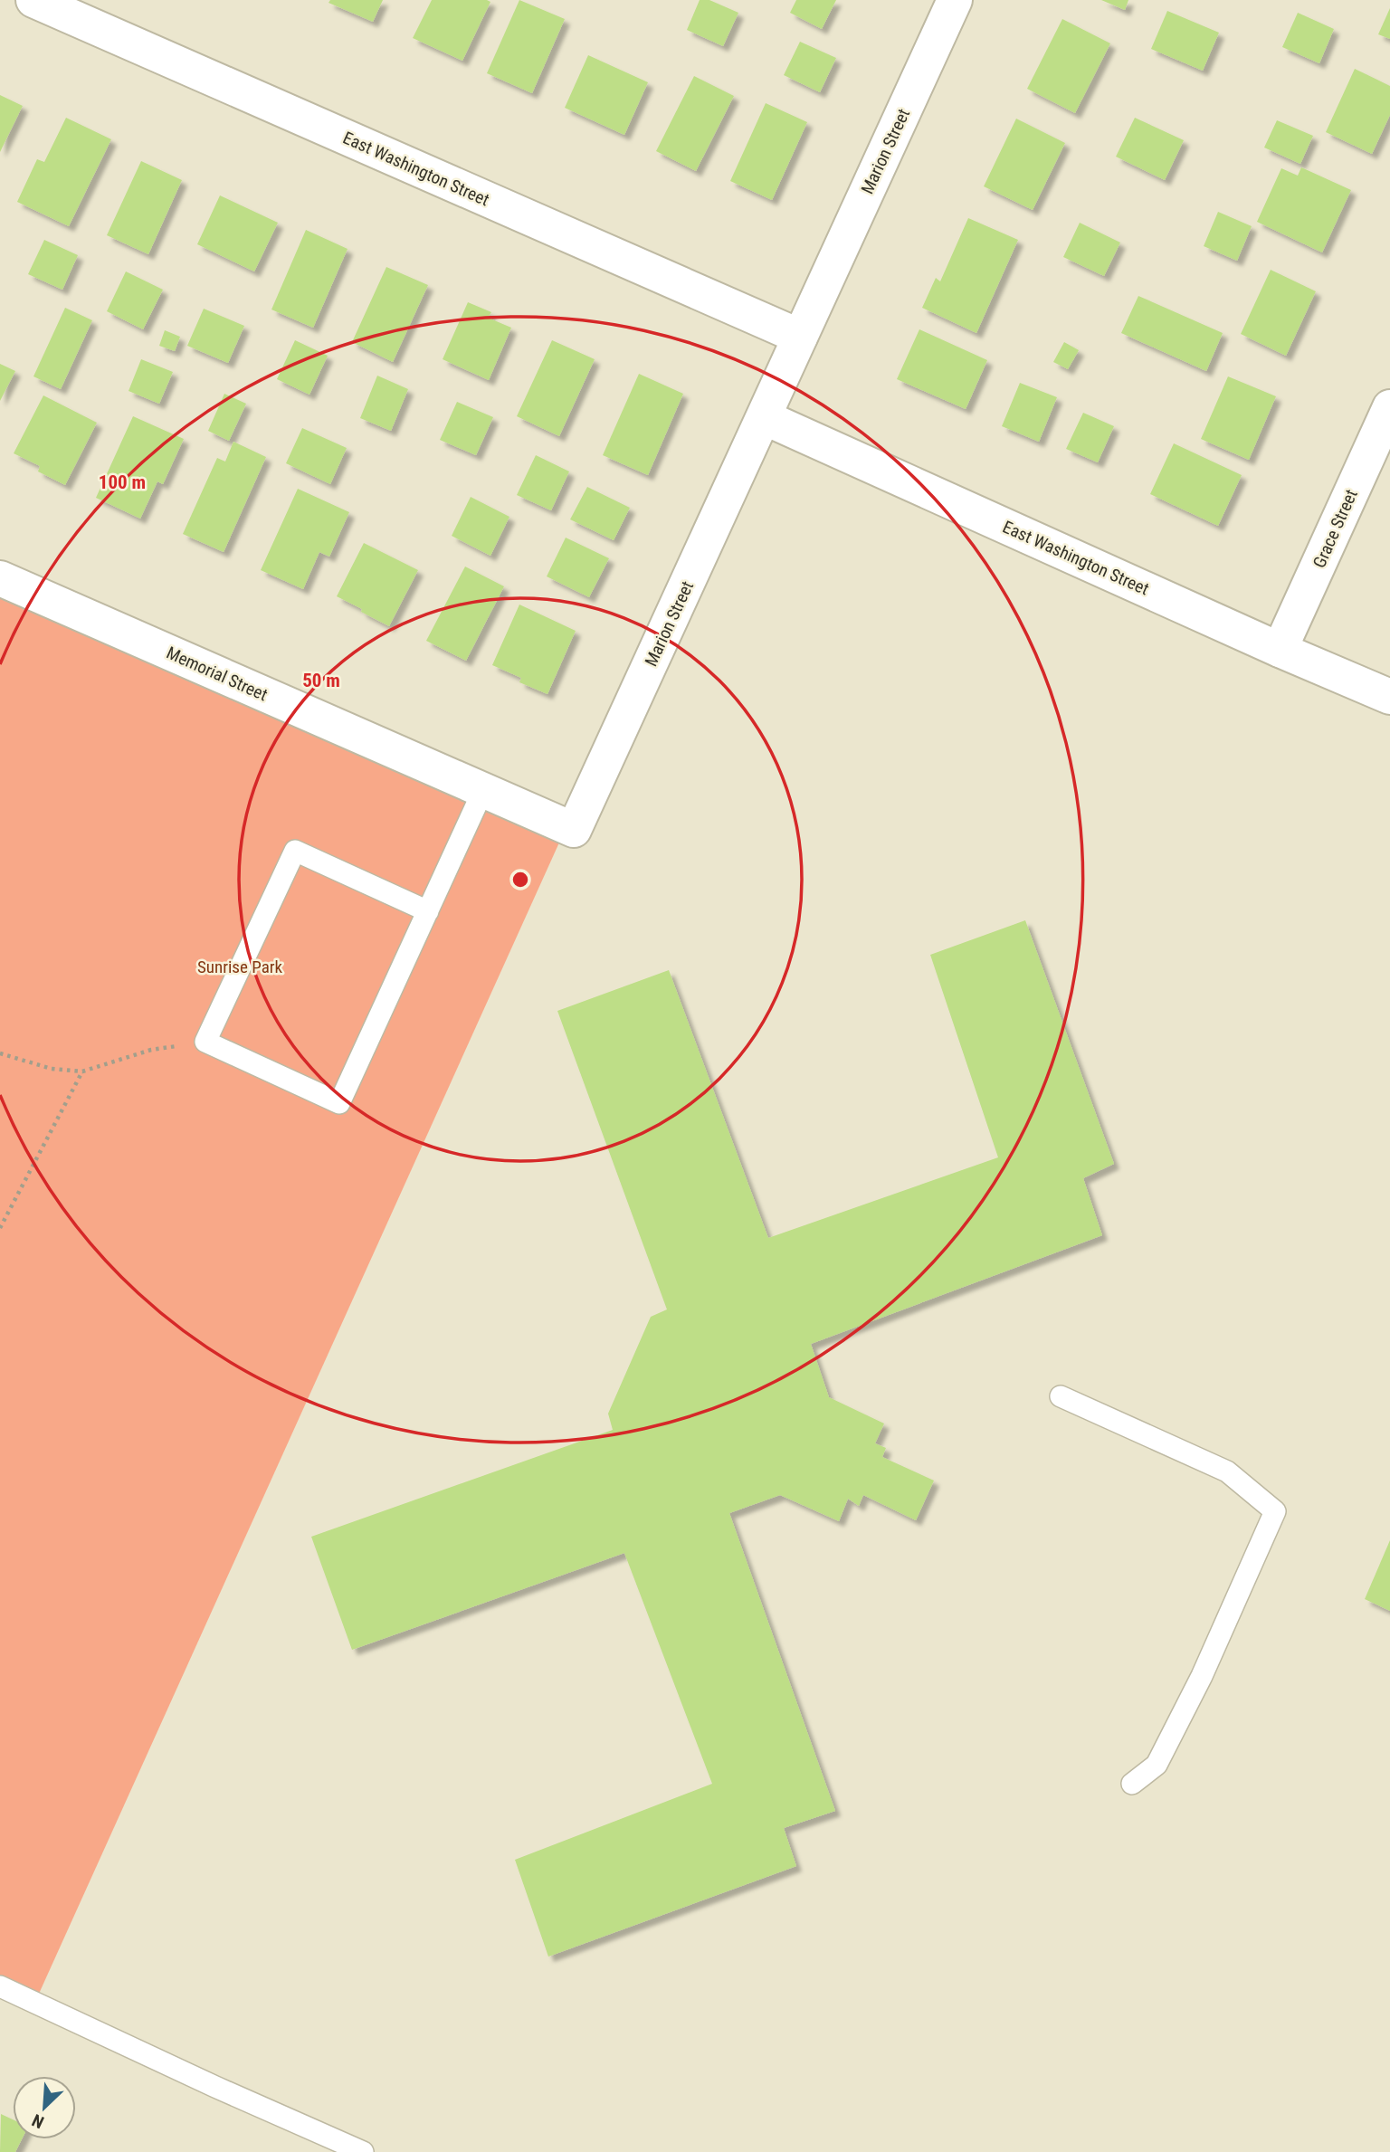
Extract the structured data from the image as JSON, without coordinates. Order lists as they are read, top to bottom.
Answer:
{
  "streets": {
    "street": [
      "Marion Street",
      "East Washington Street",
      "Grace Street",
      "Memorial Street"
    ]
  },
  "crossings": [
    ["Marion Street", "East Washington Street"],
    ["Marion Street", "Memorial Street"],
    ["East Washington Street", "Grace Street"]
  ],
  "parks": ["Sunrise Park"],
  "north": "bottom left",
  "rings": ["100 m", "50 m"]
}
